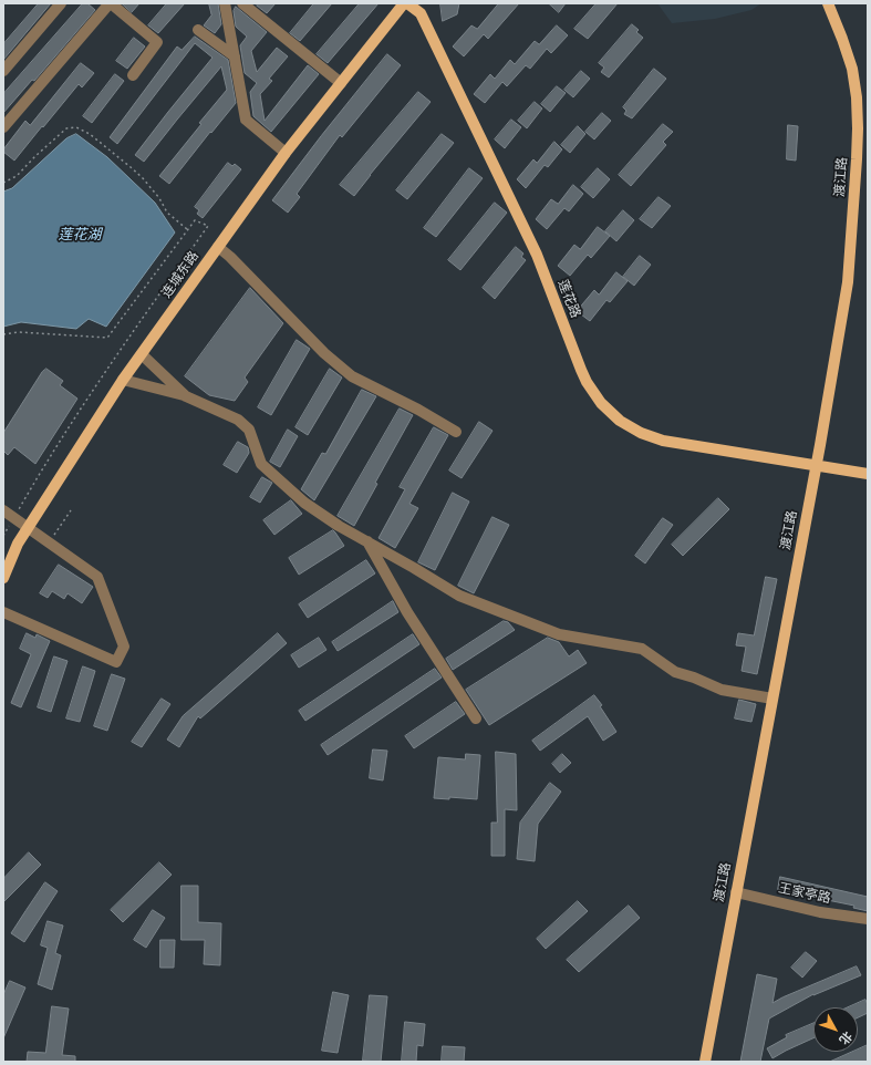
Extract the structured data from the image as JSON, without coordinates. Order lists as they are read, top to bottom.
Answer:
{
  "streets": {
    "main road": ["渡江路", "连城东路", "莲花路"],
    "lane": ["王家亭路"]
  },
  "crossings": [
    ["渡江路", "莲花路"],
    ["渡江路", "王家亭路"]
  ],
  "water": ["莲花湖"],
  "north": "bottom right"
}
